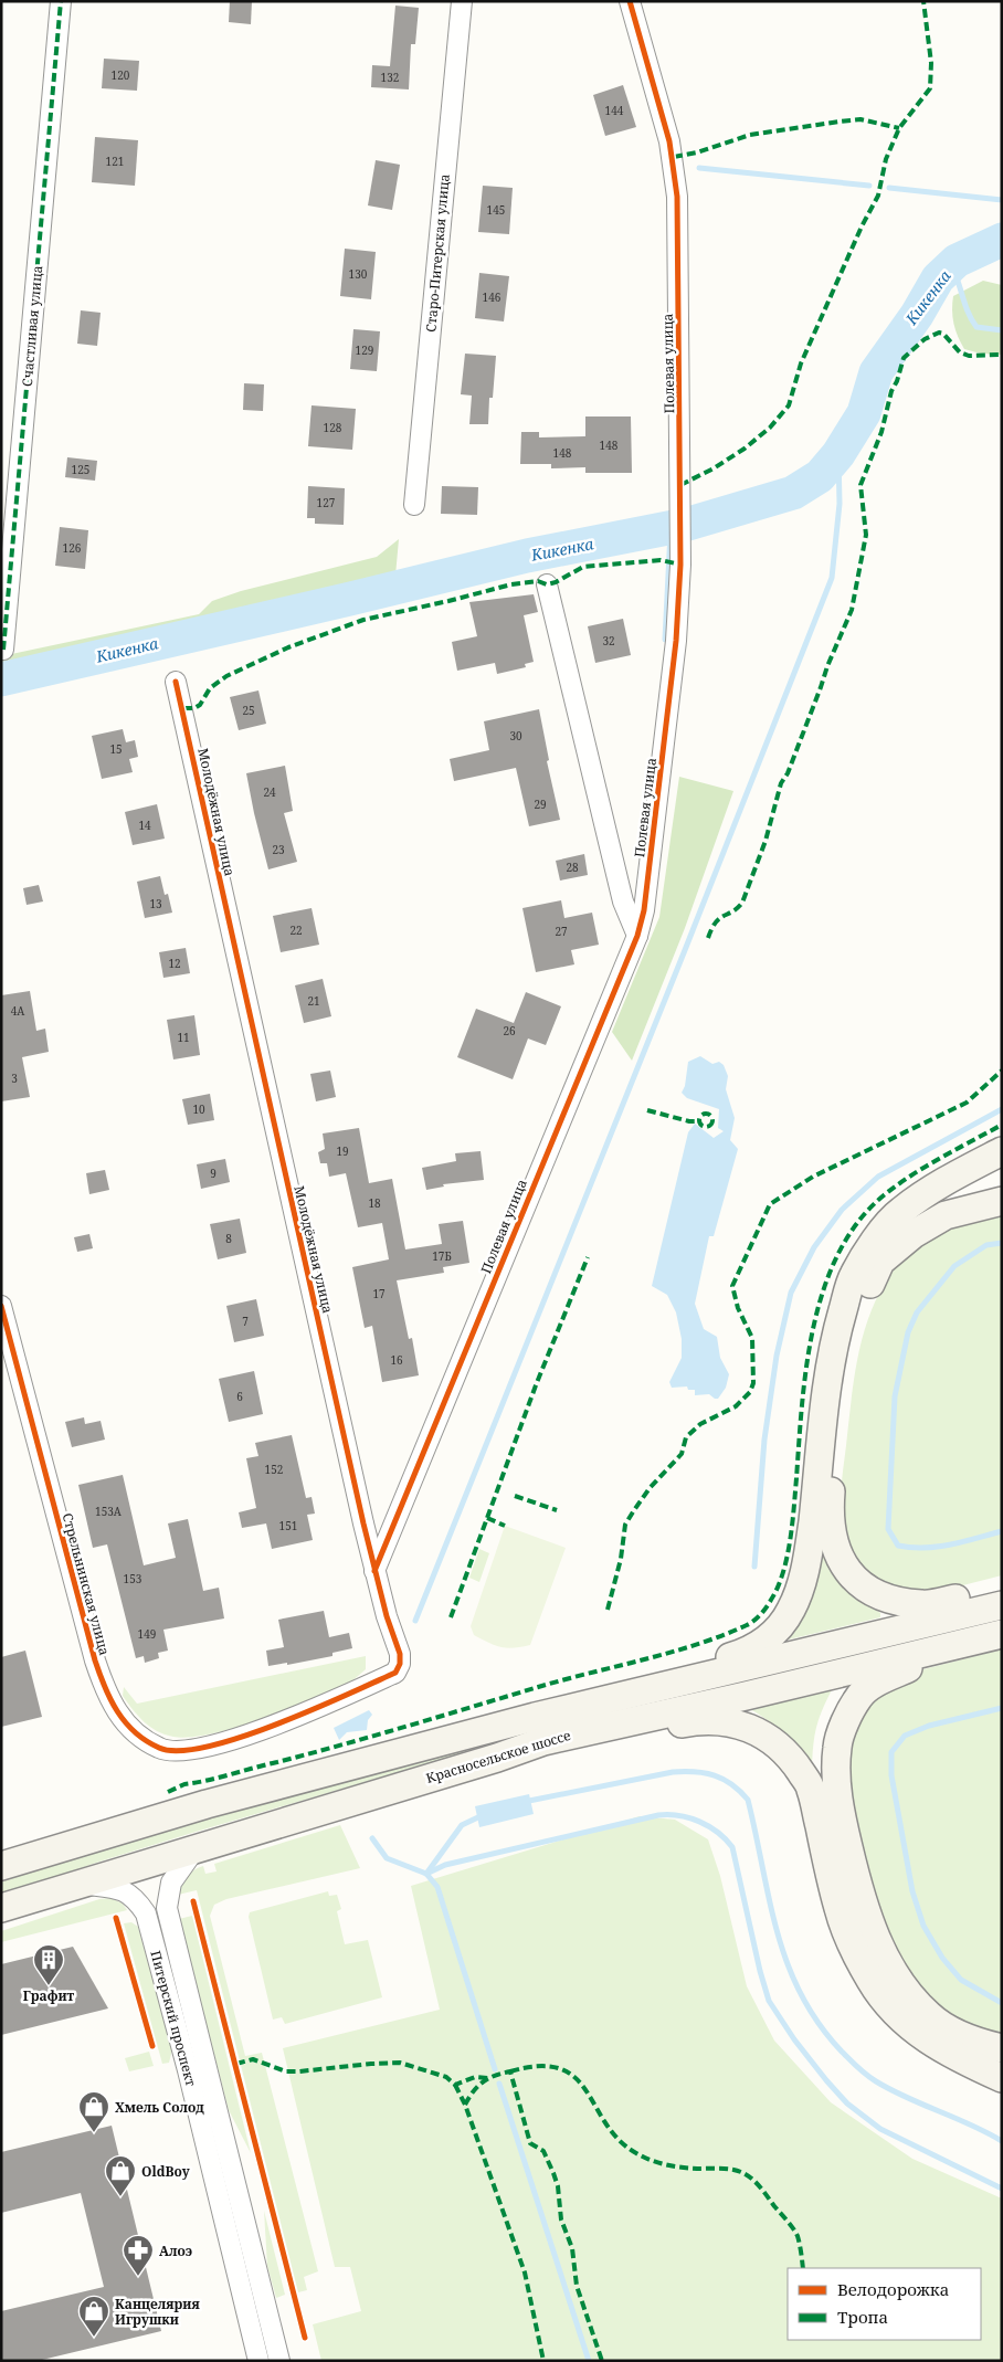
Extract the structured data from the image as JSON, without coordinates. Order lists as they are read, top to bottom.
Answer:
{
  "streets": {
    "main road": ["Красносельское шоссе"],
    "street": [
      "Старо-Питерская улица",
      "Счастливая улица",
      "Полевая улица",
      "Молодёжная улица",
      "Стрельнинская улица",
      "Питерский проспект"
    ]
  },
  "crossings": [
    ["Полевая улица", "Молодёжная улица"],
    ["Молодёжная улица", "Стрельнинская улица"],
    ["Красносельское шоссе", "Питерский проспект"]
  ],
  "water": ["Кикенка"],
  "places": {
    "building": ["Графит"],
    "shop": ["Хмель Солод", "OldBoy", "Канцелярия Игрушки"],
    "pharmacy": ["Алоэ"]
  },
  "house_numbers": [
    "120",
    "132",
    "144",
    "121",
    "145",
    "130",
    "146",
    "129",
    "128",
    "148",
    "148",
    "125",
    "127",
    "126",
    "32",
    "25",
    "30",
    "15",
    "24",
    "29",
    "14",
    "23",
    "28",
    "13",
    "22",
    "27",
    "12",
    "21",
    "4А",
    "26",
    "11",
    "3",
    "10",
    "19",
    "9",
    "18",
    "8",
    "17Б",
    "17",
    "7",
    "16",
    "6",
    "152",
    "153А",
    "151",
    "153",
    "149"
  ],
  "legend": ["Велодорожка", "Тропа"]
}
